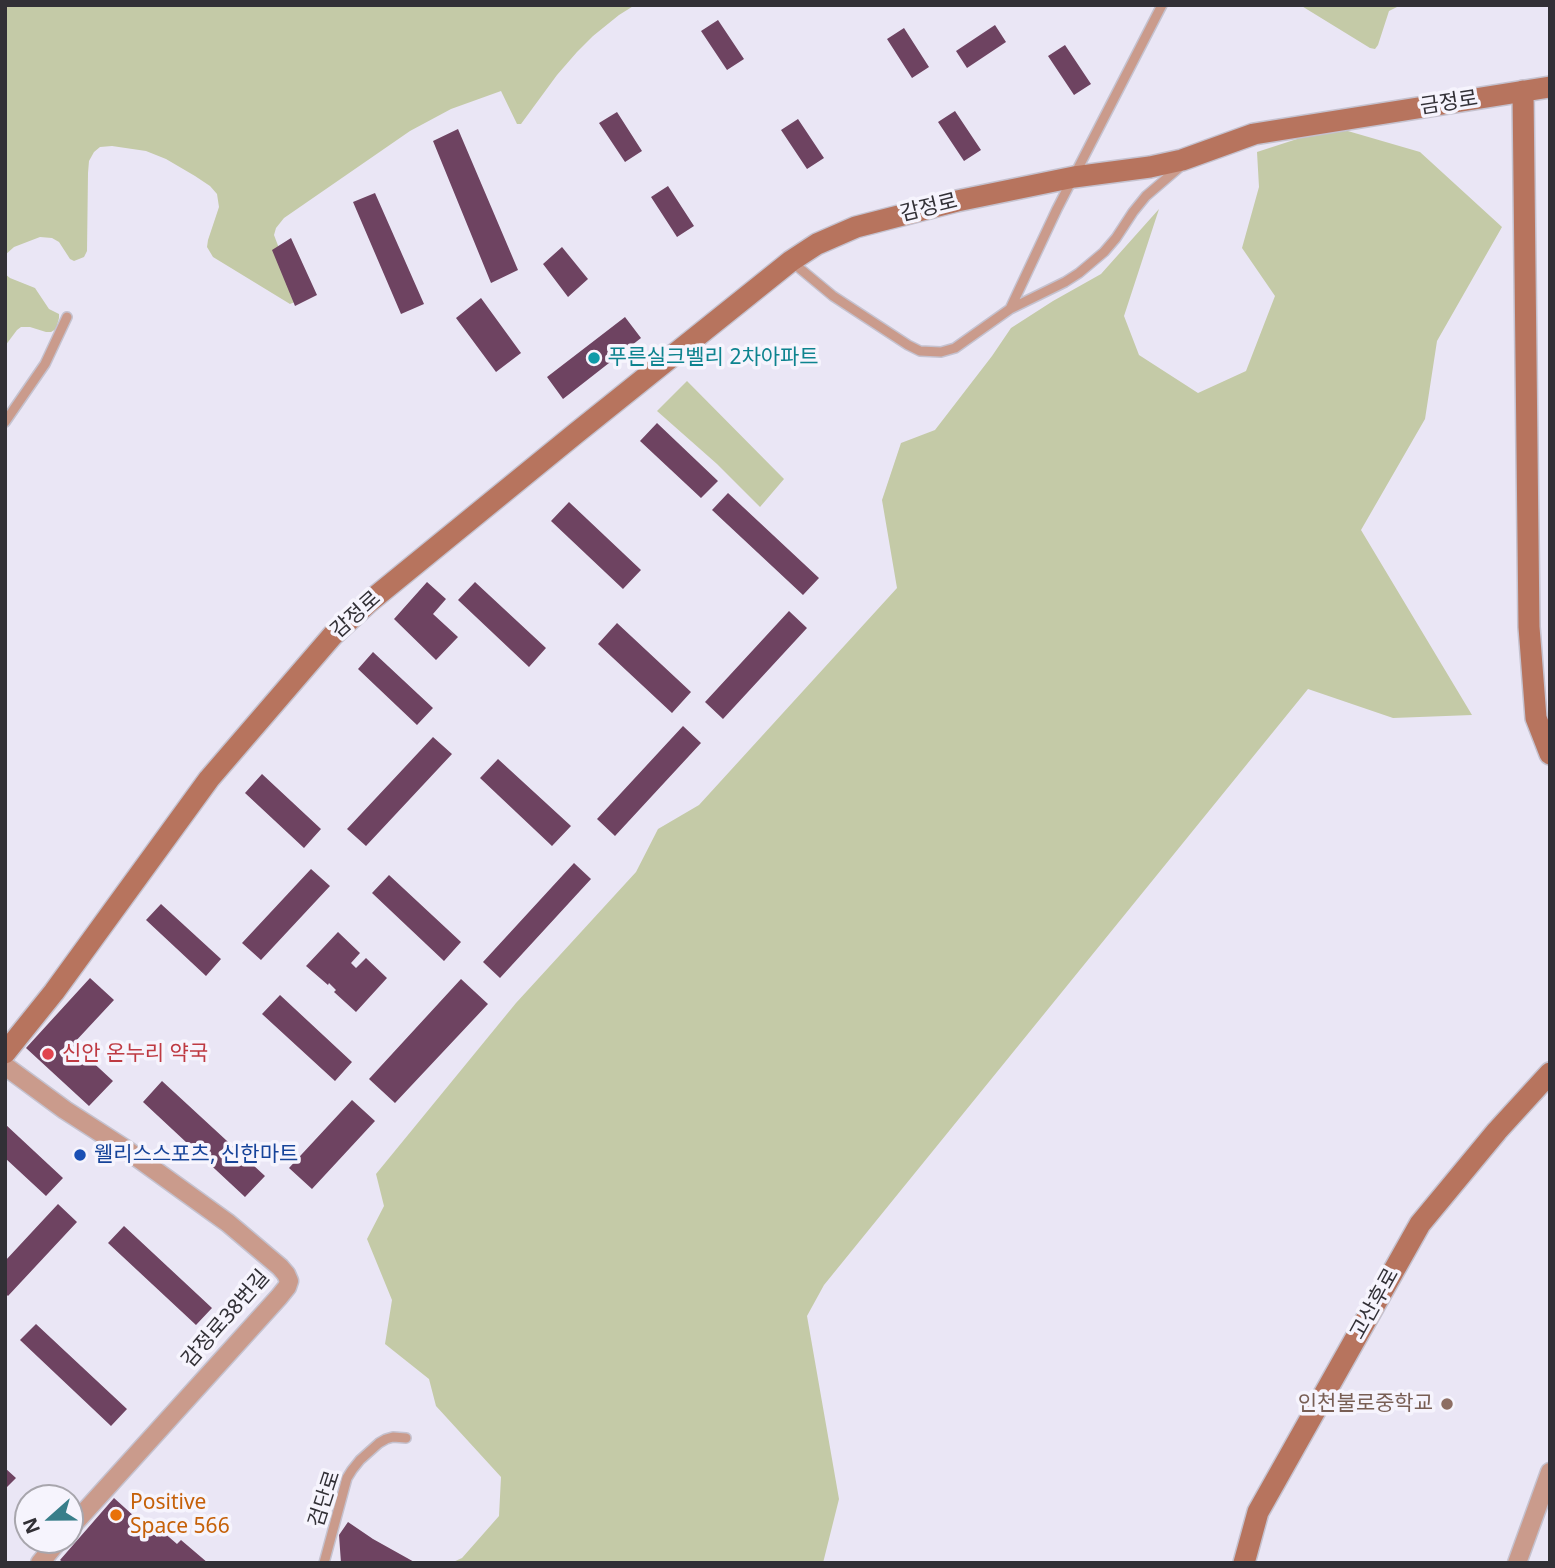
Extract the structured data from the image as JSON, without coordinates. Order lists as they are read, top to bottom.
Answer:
{
  "streets": {
    "street": [
      "금정로",
      "감정로",
      "고산후로",
      "감정로38번길"
    ],
    "lane": ["검단로"]
  },
  "crossings": [
    ["금정로", "감정로"]
  ],
  "places": [
    "푸른실크벨리 2차아파트",
    "신안 온누리 약국",
    "웰리스스포츠, 신한마트",
    "인천불로중학교",
    "Positive Space 566"
  ],
  "north": "left"
}
